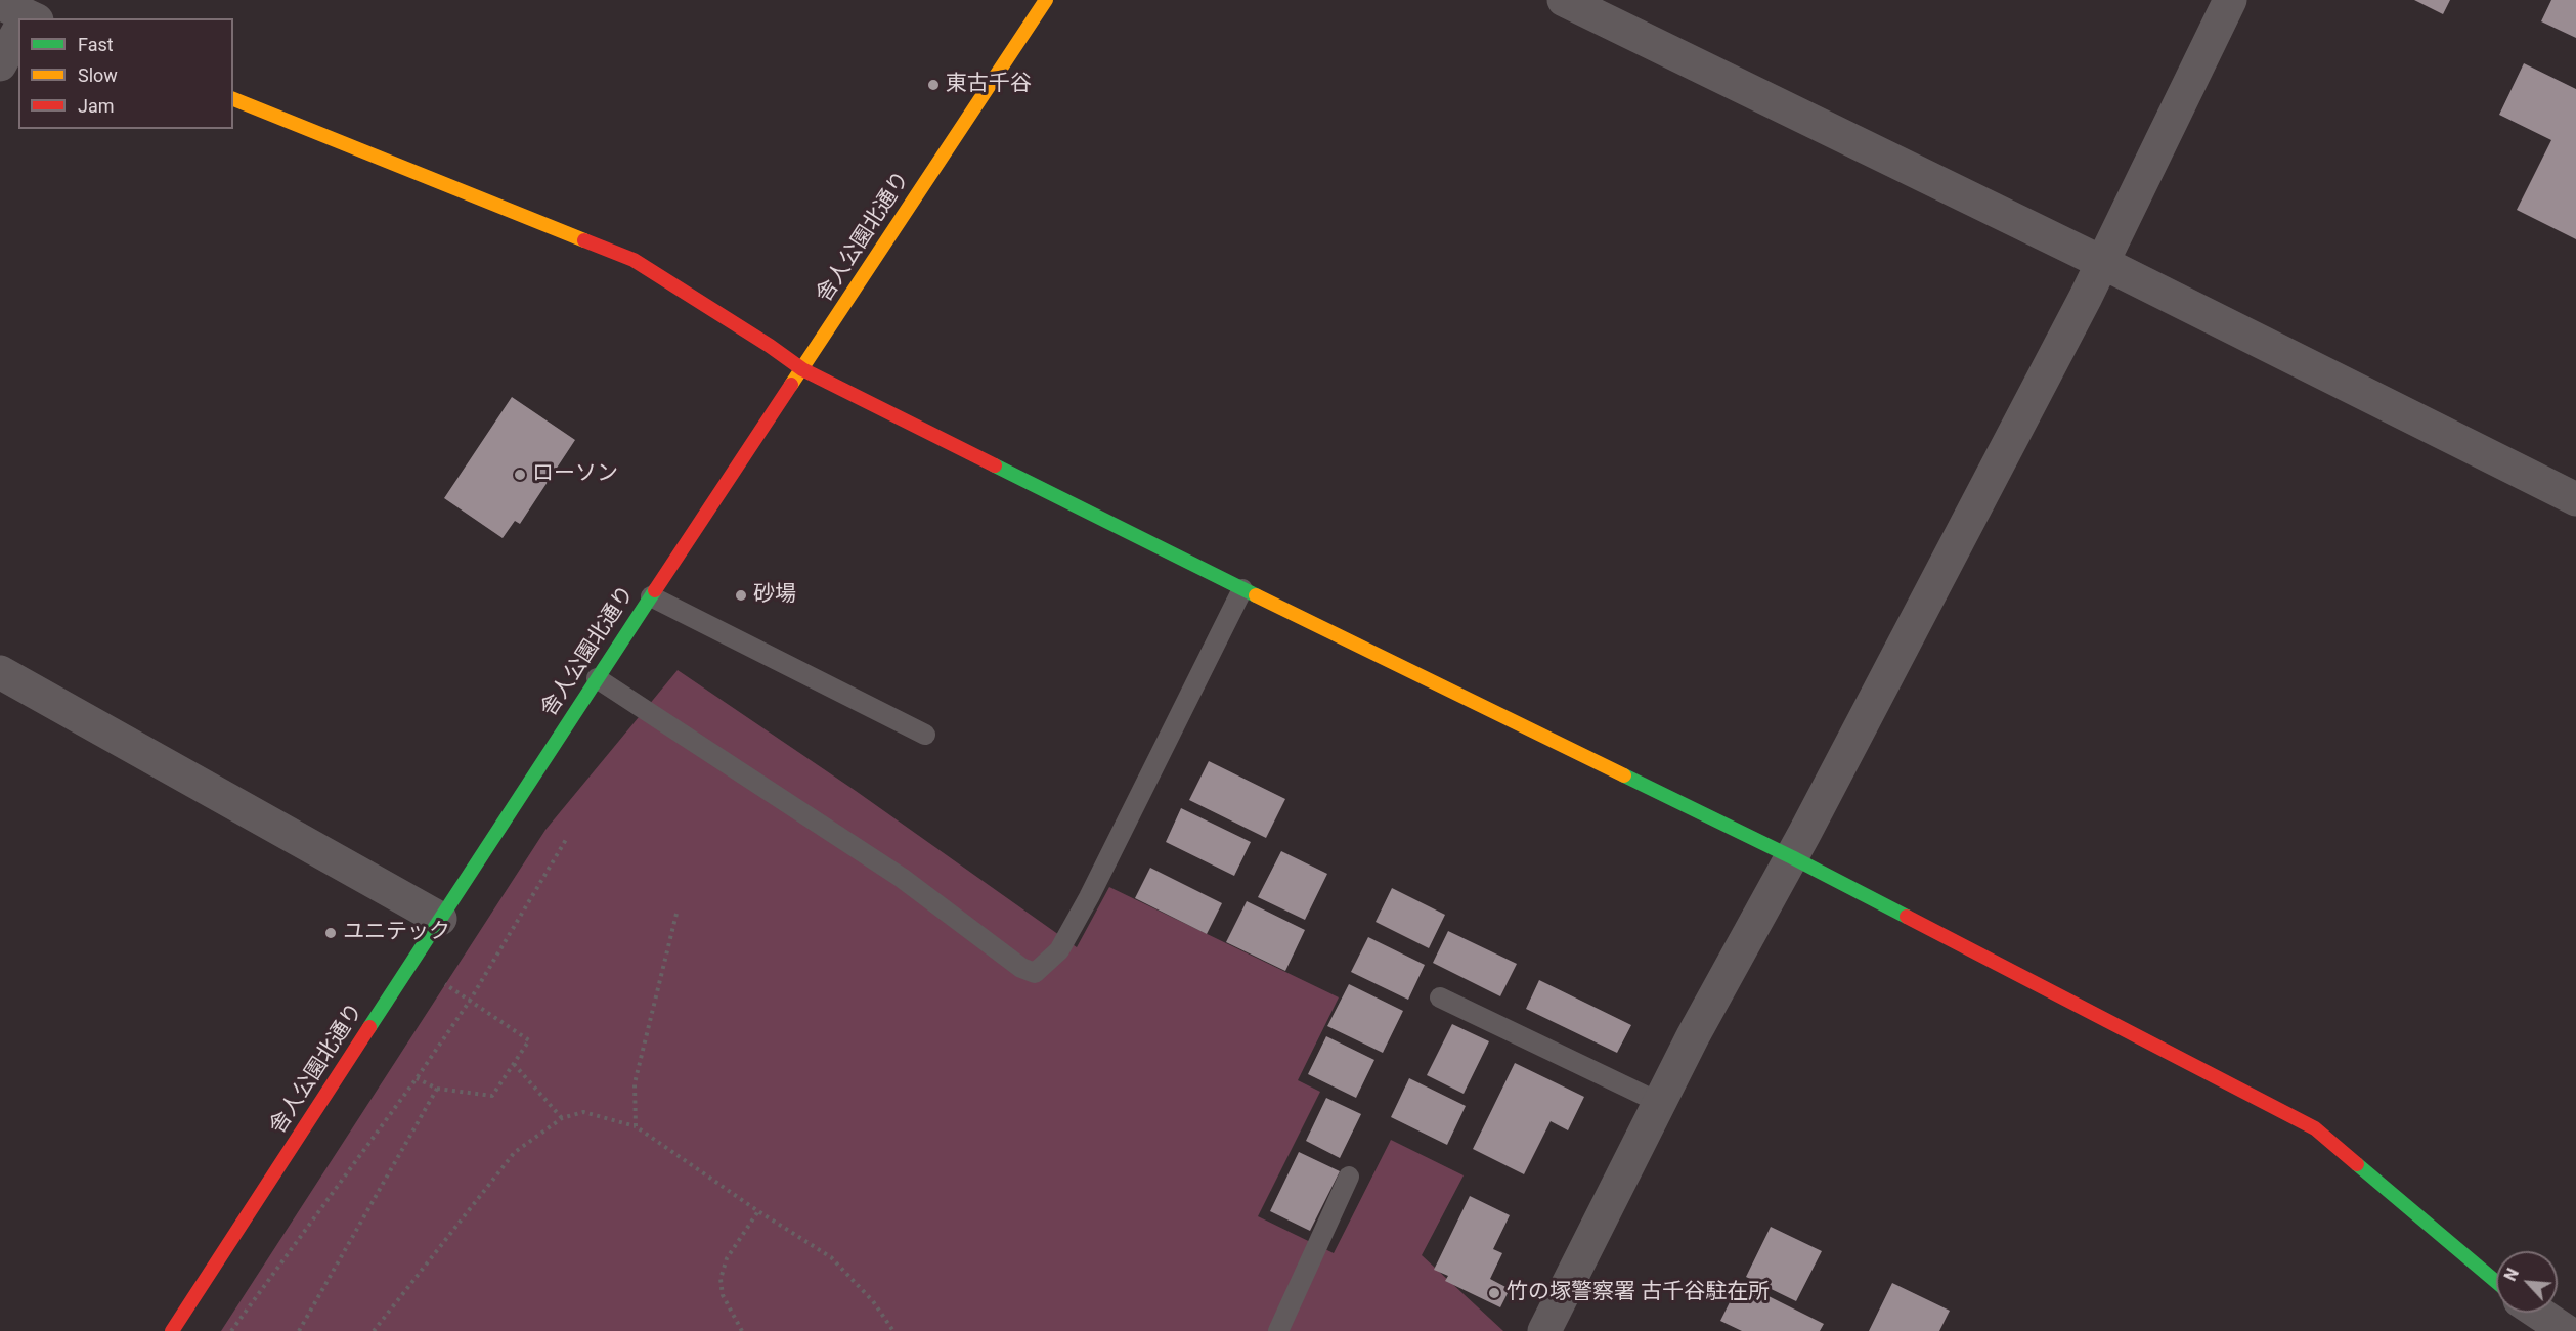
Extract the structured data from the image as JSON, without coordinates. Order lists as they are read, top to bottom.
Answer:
{
  "streets": {
    "street": ["舎人公園北通り"]
  },
  "places": [
    "東古千谷",
    "ローソン",
    "砂場",
    "ユニテック",
    "竹の塚警察署 古千谷駐在所"
  ],
  "legend": ["Fast", "Slow", "Jam"],
  "north": "top left"
}
